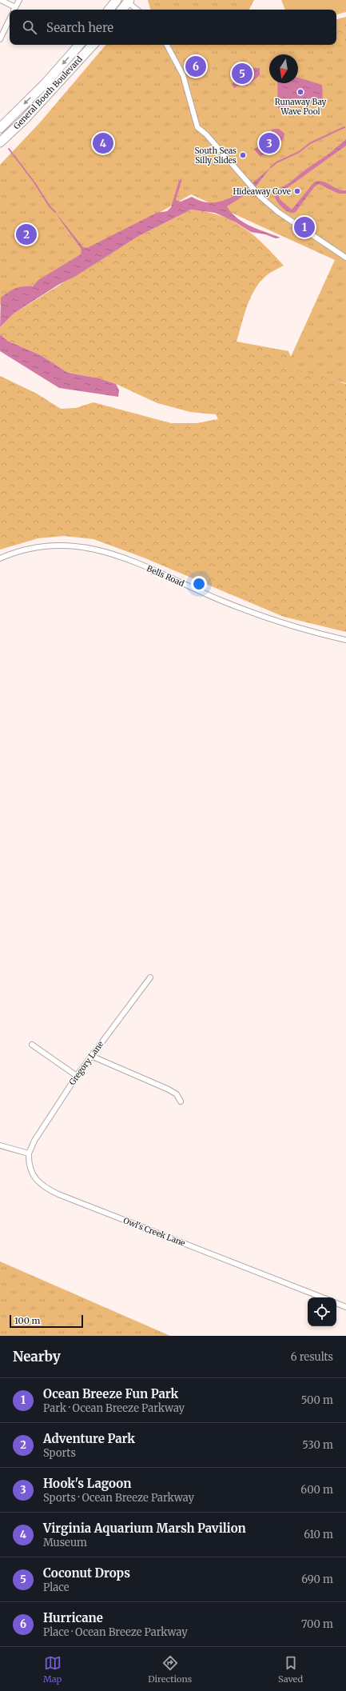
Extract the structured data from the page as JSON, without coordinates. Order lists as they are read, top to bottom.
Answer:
{
  "streets": {
    "highway": ["General Booth Boulevard"],
    "street": ["Bells Road", "Gregory Lane", "Owl's Creek Lane"]
  },
  "crossings": [
    ["Gregory Lane", "Owl's Creek Lane"]
  ],
  "places": ["Runaway Bay Wave Pool", "South Seas Silly Slides", "Hideaway Cove"],
  "scale_bar": "100 m",
  "north": "bottom",
  "page": {
    "search": "Search here",
    "pins": [
      "6",
      "5",
      "3",
      "4",
      "1",
      "2"
    ],
    "scale": "100 m",
    "heading": ["Nearby", "6 results"],
    "list": [
      {
        "mark": "1",
        "name": "Ocean Breeze Fun Park",
        "note": "Park · Ocean Breeze Parkway",
        "value": "500 m"
      },
      {
        "mark": "2",
        "name": "Adventure Park",
        "note": "Sports",
        "value": "530 m"
      },
      {
        "mark": "3",
        "name": "Hook's Lagoon",
        "note": "Sports · Ocean Breeze Parkway",
        "value": "600 m"
      },
      {
        "mark": "4",
        "name": "Virginia Aquarium Marsh Pavilion",
        "note": "Museum",
        "value": "610 m"
      },
      {
        "mark": "5",
        "name": "Coconut Drops",
        "note": "Place",
        "value": "690 m"
      },
      {
        "mark": "6",
        "name": "Hurricane",
        "note": "Place · Ocean Breeze Parkway",
        "value": "700 m"
      }
    ],
    "nav": ["Map", "Directions", "Saved"]
  }
}
